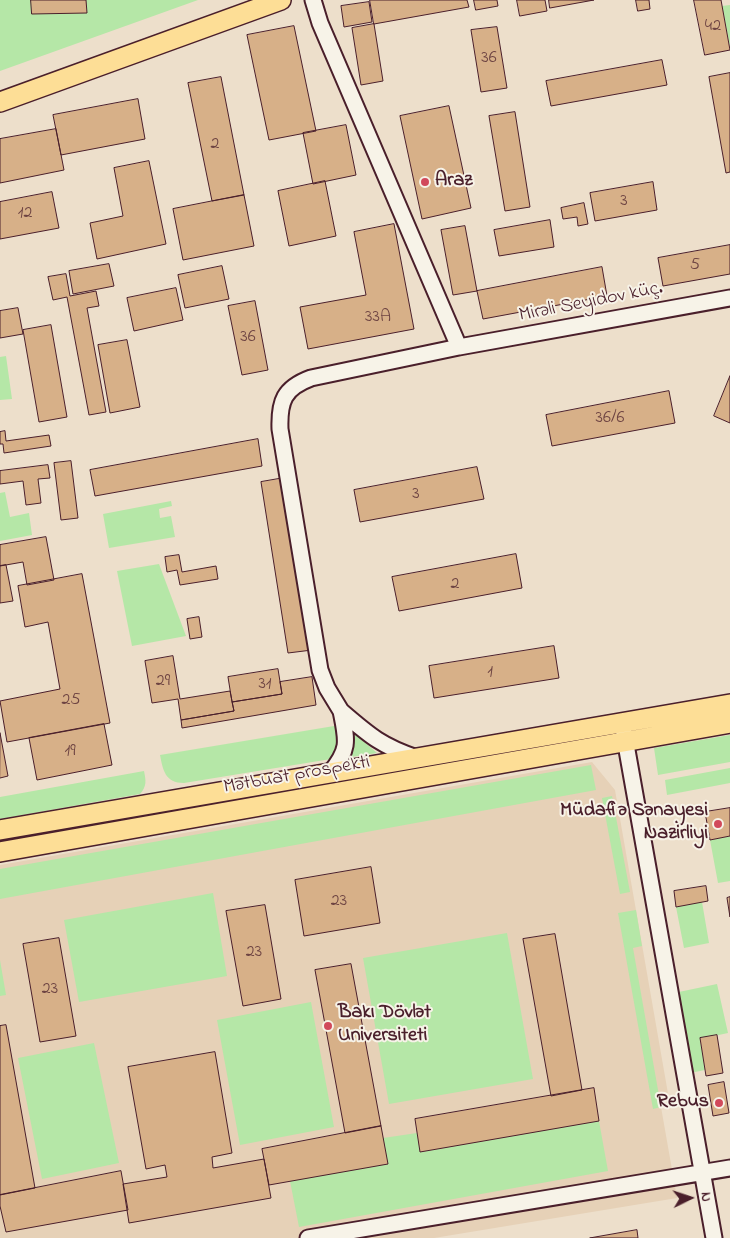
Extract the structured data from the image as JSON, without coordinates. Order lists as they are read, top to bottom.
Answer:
{
  "streets": {
    "main road": ["Mətbuat prospekti"],
    "street": ["Mirəli Seyidov küç."]
  },
  "places": [
    "Araz",
    "Müdafiə Sənayesi Nazirliyi",
    "Bakı Dövlət Universiteti",
    "Rebus"
  ],
  "house_numbers": [
    "42",
    "36",
    "2",
    "3",
    "12",
    "5",
    "33A",
    "36",
    "36/6",
    "3",
    "2",
    "1",
    "29",
    "31",
    "25",
    "19",
    "23",
    "23",
    "23"
  ],
  "north": "right"
}
